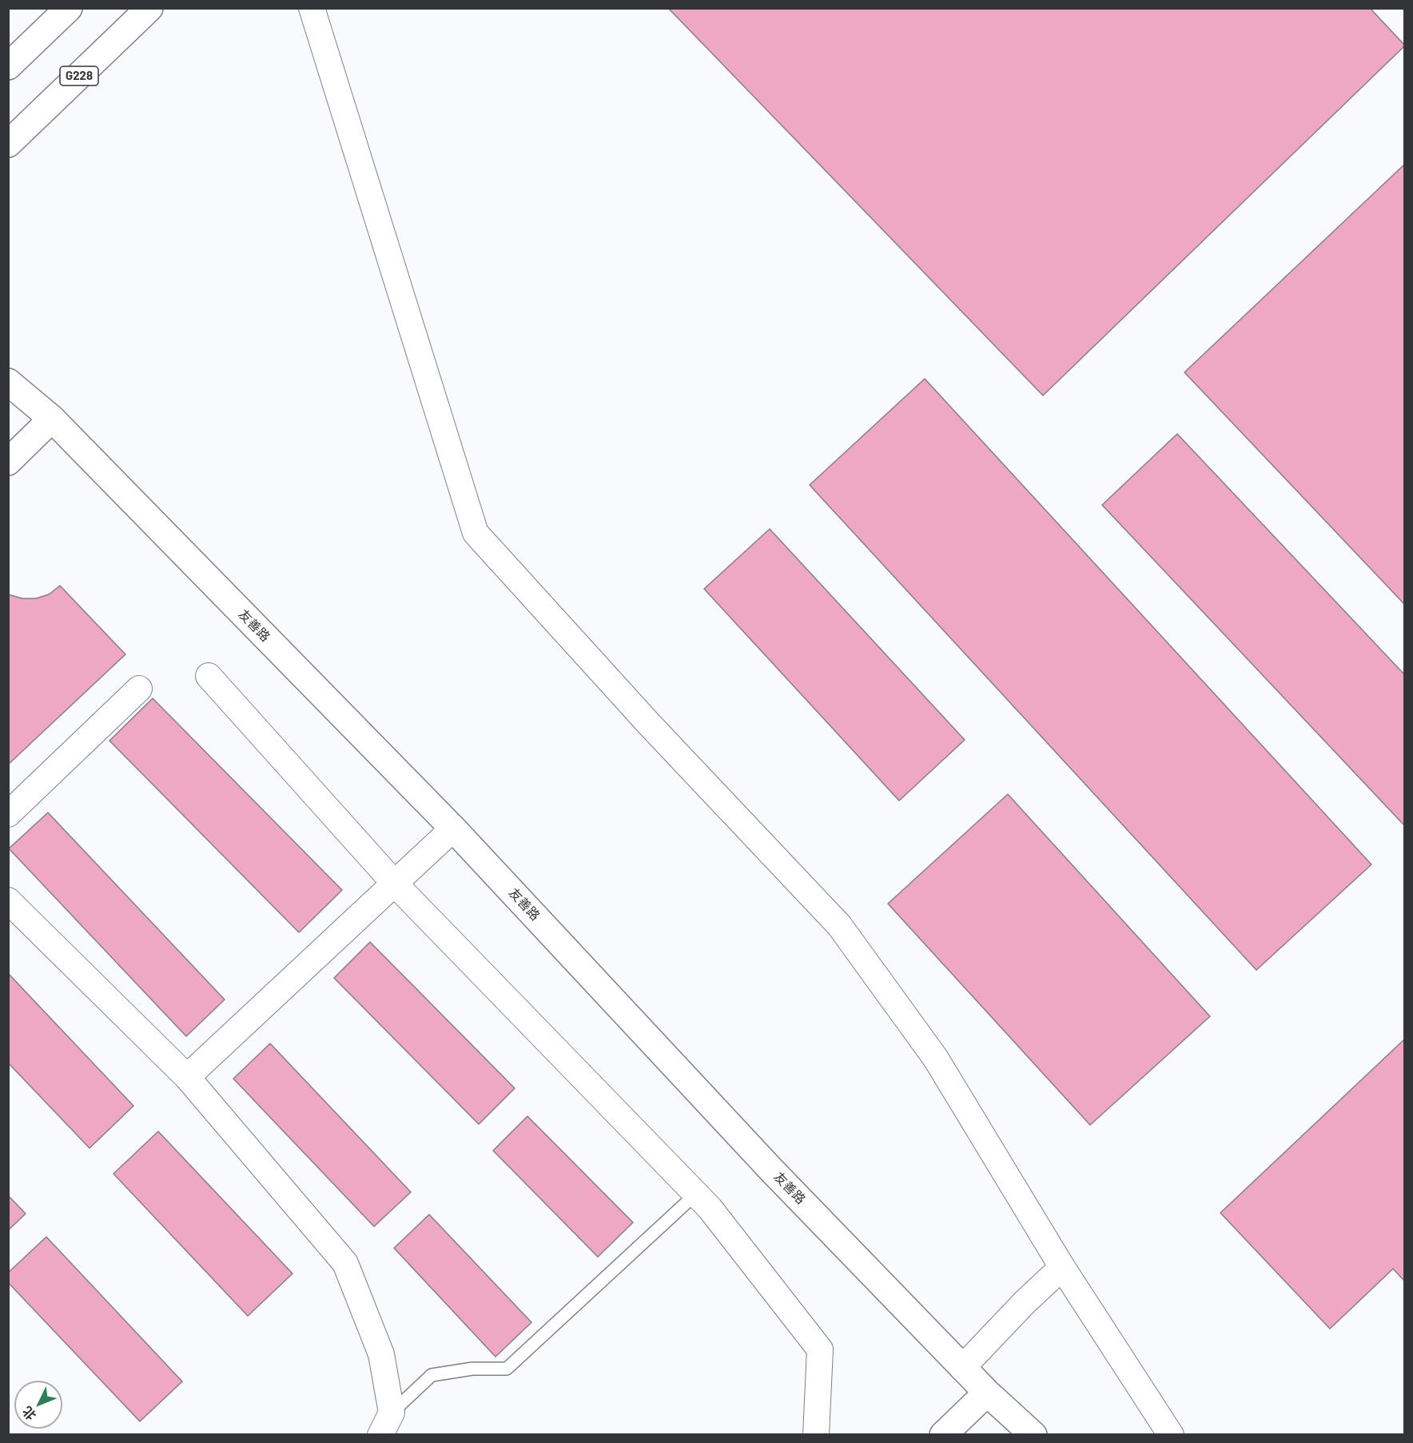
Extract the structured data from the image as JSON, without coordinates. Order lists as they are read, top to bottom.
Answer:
{
  "streets": {
    "main road": ["G228", "友善路"]
  },
  "north": "bottom left"
}
